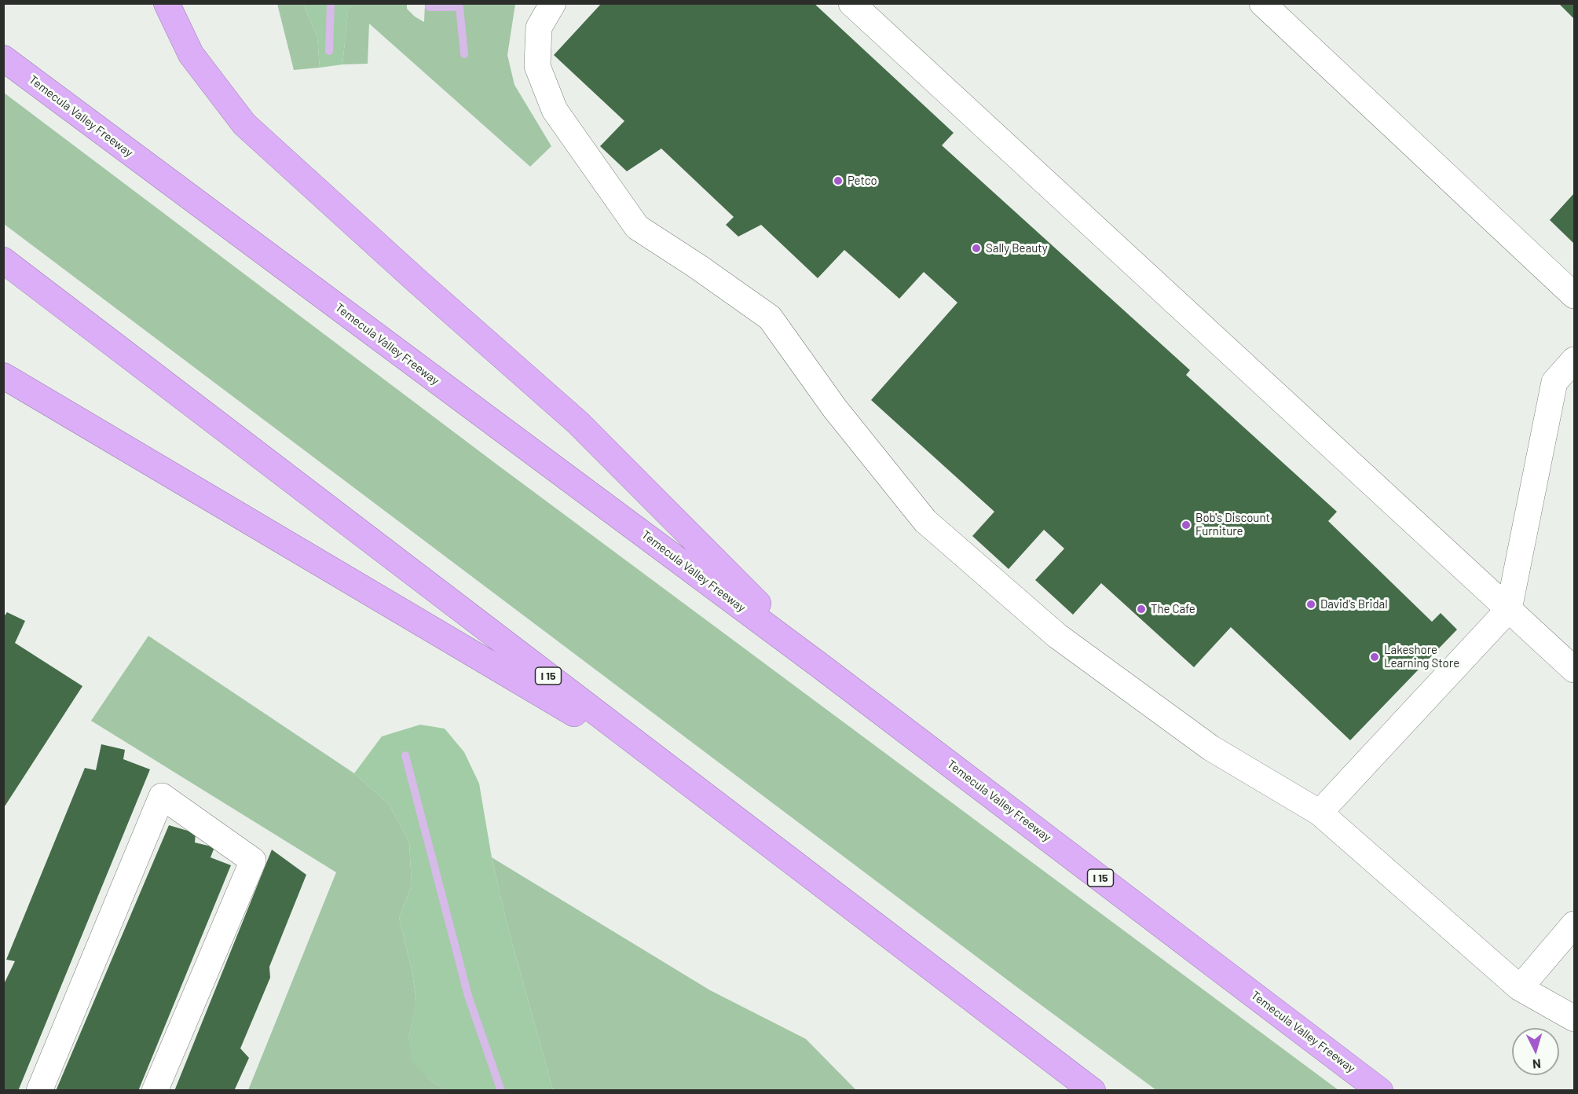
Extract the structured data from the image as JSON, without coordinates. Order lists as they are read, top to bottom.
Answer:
{
  "streets": {
    "highway": ["Temecula Valley Freeway", "I 15"]
  },
  "places": [
    "Petco",
    "Sally Beauty",
    "Bob's Discount Furniture",
    "David's Bridal",
    "The Cafe",
    "Lakeshore Learning Store"
  ],
  "north": "bottom"
}
